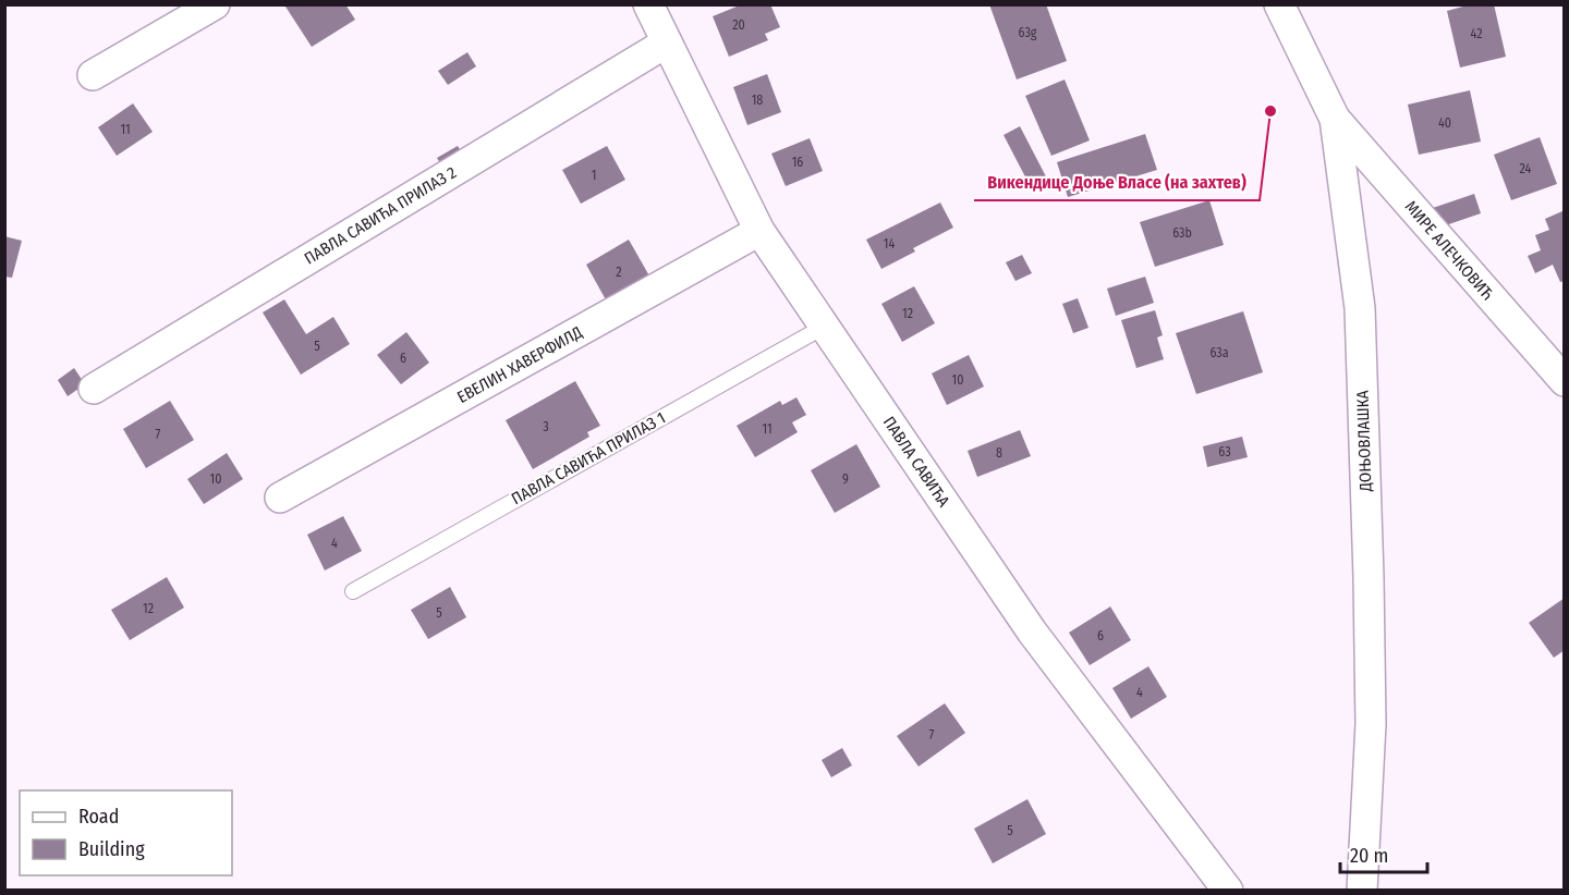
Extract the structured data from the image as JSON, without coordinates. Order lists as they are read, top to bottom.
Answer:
{
  "streets": {
    "street": [
      "ПАВЛА САВИЋА ПРИЛАЗ 2",
      "МИРЕ АЛЕЧКОВИЋ",
      "ЕВЕЛИН ХАВЕРФИЛД",
      "ДОЊОВЛАШКА",
      "ПАВЛА САВИЋА"
    ],
    "lane": ["ПАВЛА САВИЋА ПРИЛАЗ 1"]
  },
  "crossings": [
    ["ПАВЛА САВИЋА ПРИЛАЗ 2", "ПАВЛА САВИЋА"],
    ["МИРЕ АЛЕЧКОВИЋ", "ДОЊОВЛАШКА"],
    ["ЕВЕЛИН ХАВЕРФИЛД", "ПАВЛА САВИЋА"],
    ["ПАВЛА САВИЋА ПРИЛАЗ 1", "ПАВЛА САВИЋА"]
  ],
  "places": ["Викендице Доње Власе (на захтев)"],
  "house_numbers": [
    "20",
    "63g",
    "42",
    "18",
    "40",
    "11",
    "16",
    "24",
    "1",
    "63b",
    "14",
    "2",
    "12",
    "5",
    "63a",
    "6",
    "10",
    "3",
    "11",
    "7",
    "63",
    "8",
    "10",
    "9",
    "4",
    "12",
    "5",
    "6",
    "4",
    "7",
    "5"
  ],
  "legend": ["Road", "Building"],
  "scale_bar": "20 m"
}
